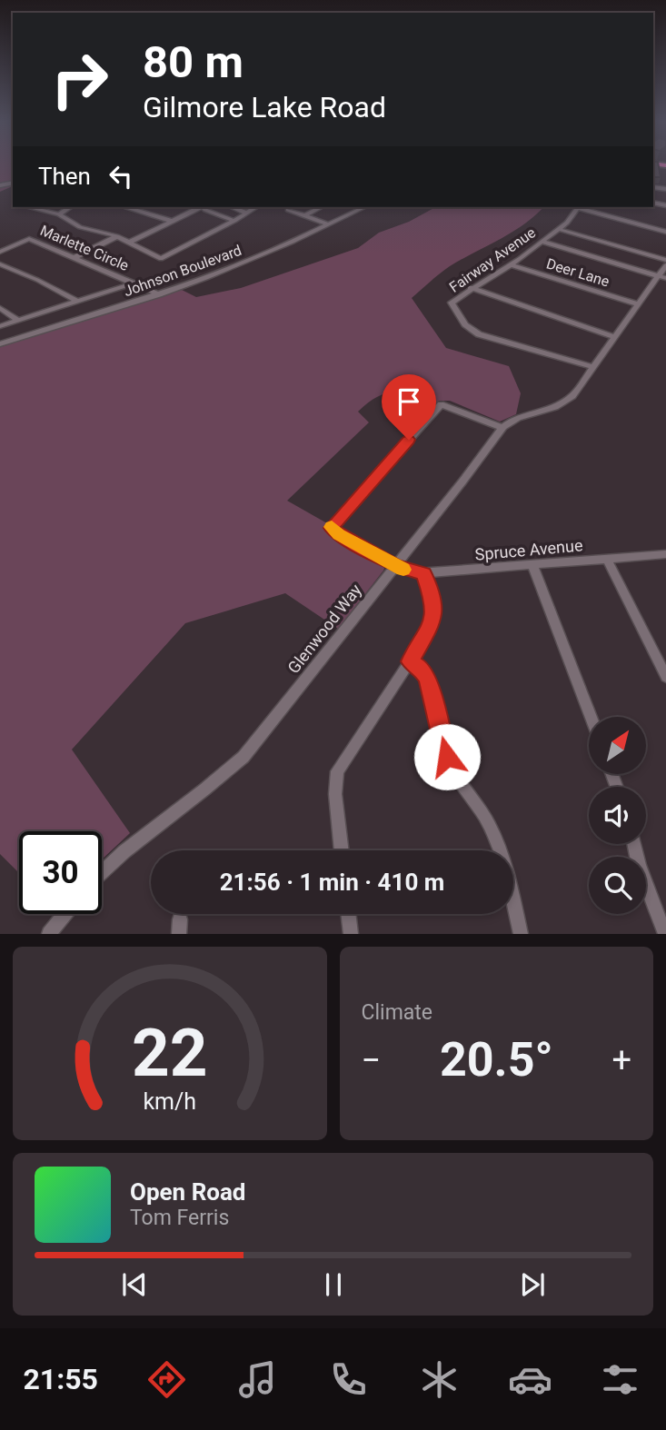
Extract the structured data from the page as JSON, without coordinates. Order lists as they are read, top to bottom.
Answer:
{
  "streets": {
    "street": [
      "Marlette Circle",
      "Fairway Avenue",
      "Johnson Boulevard",
      "Deer Lane",
      "Spruce Avenue",
      "Glenwood Way"
    ]
  },
  "crossings": [
    ["Marlette Circle", "Johnson Boulevard"],
    ["Fairway Avenue", "Deer Lane"],
    ["Fairway Avenue", "Glenwood Way"],
    ["Deer Lane", "Glenwood Way"],
    ["Spruce Avenue", "Glenwood Way"]
  ],
  "north": "top right",
  "page": {
    "turn": ["80 m", "Gilmore Lake Road"],
    "then": "Then",
    "limit": "30",
    "trip": "21:56 · 1 min · 410 m",
    "tile": "Climate",
    "heat": ["−", "20.5°", "+"],
    "song": ["Open Road", "Tom Ferris"],
    "tabs": "21:55",
    "gauge": ["22", "km/h"]
  }
}
